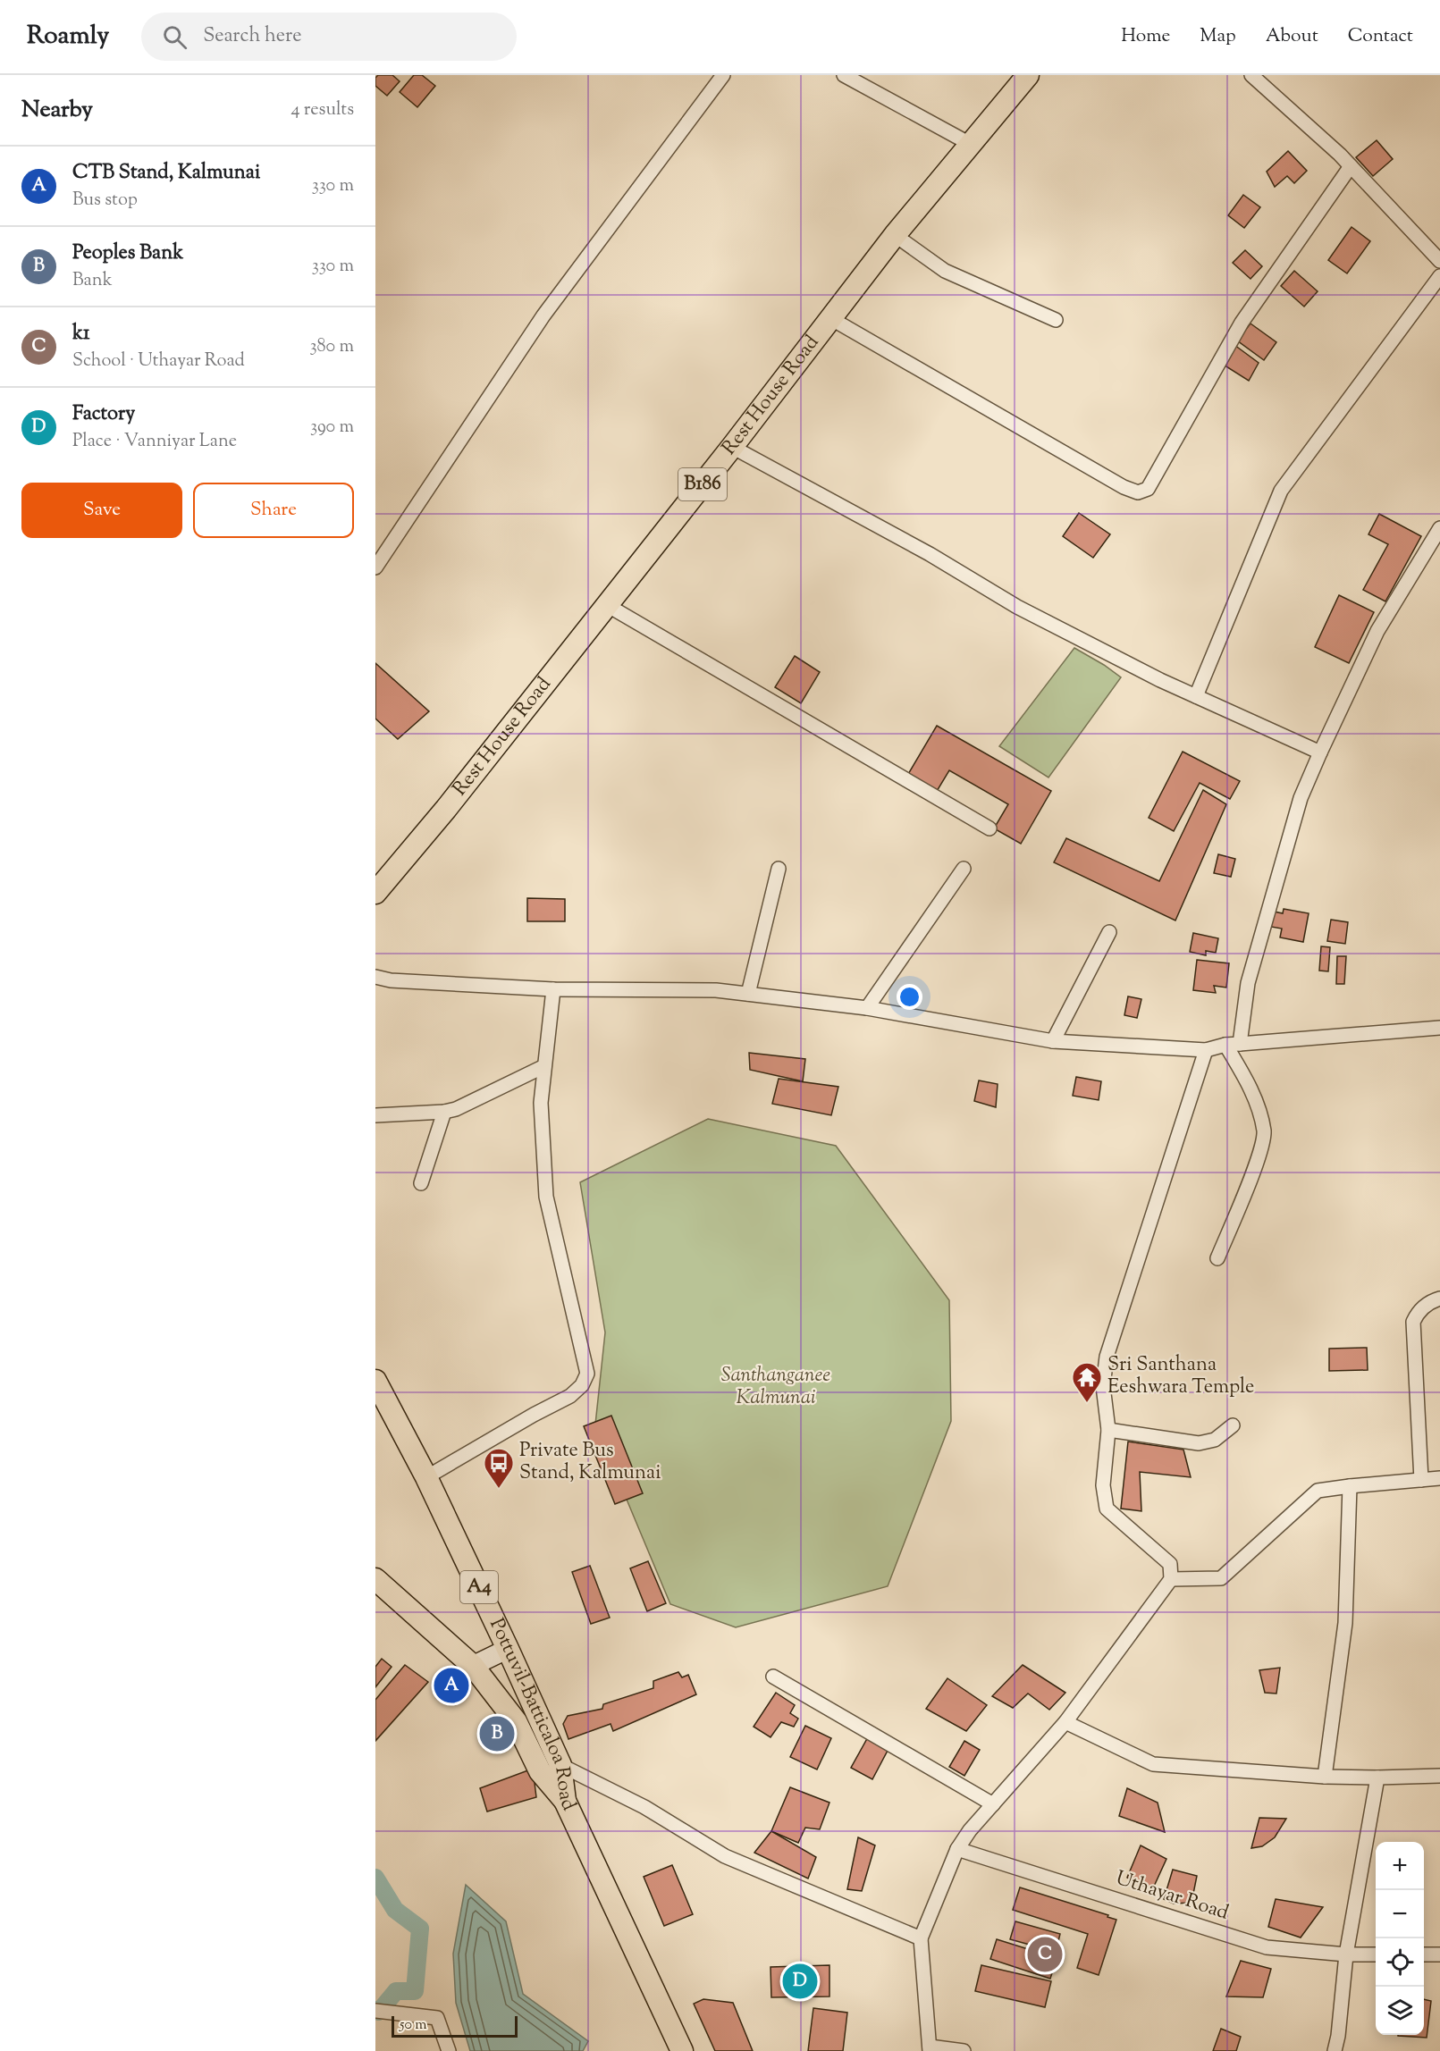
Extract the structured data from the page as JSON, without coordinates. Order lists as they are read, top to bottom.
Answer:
{
  "streets": {
    "main road": [
      "Rest House Road",
      "B186",
      "A4",
      "Pottuvil-Batticaloa Road"
    ],
    "street": ["Uthayar Road"]
  },
  "parks": ["Santhanganee Kalmunai"],
  "places": {
    "temple": ["Sri Santhana Eeshwara Temple"],
    "bus stop": ["Private Bus Stand, Kalmunai"]
  },
  "scale_bar": "50 m",
  "page": {
    "header": "Roamly",
    "search": "Search here",
    "nav": [
      "Home",
      "Map",
      "About",
      "Contact"
    ],
    "heading": ["Nearby", "4 results"],
    "list": [
      {
        "mark": "A",
        "name": "CTB Stand, Kalmunai",
        "note": "Bus stop",
        "value": "330 m"
      },
      {
        "mark": "B",
        "name": "Peoples Bank",
        "note": "Bank",
        "value": "330 m"
      },
      {
        "mark": "C",
        "name": "k1",
        "note": "School · Uthayar Road",
        "value": "380 m"
      },
      {
        "mark": "D",
        "name": "Factory",
        "note": "Place · Vanniyar Lane",
        "value": "390 m"
      }
    ],
    "buttons": ["Save", "Share"],
    "pins": [
      "A",
      "B",
      "C",
      "D"
    ],
    "map_buttons": ["+", "−"],
    "scale": "50 m"
  }
}
